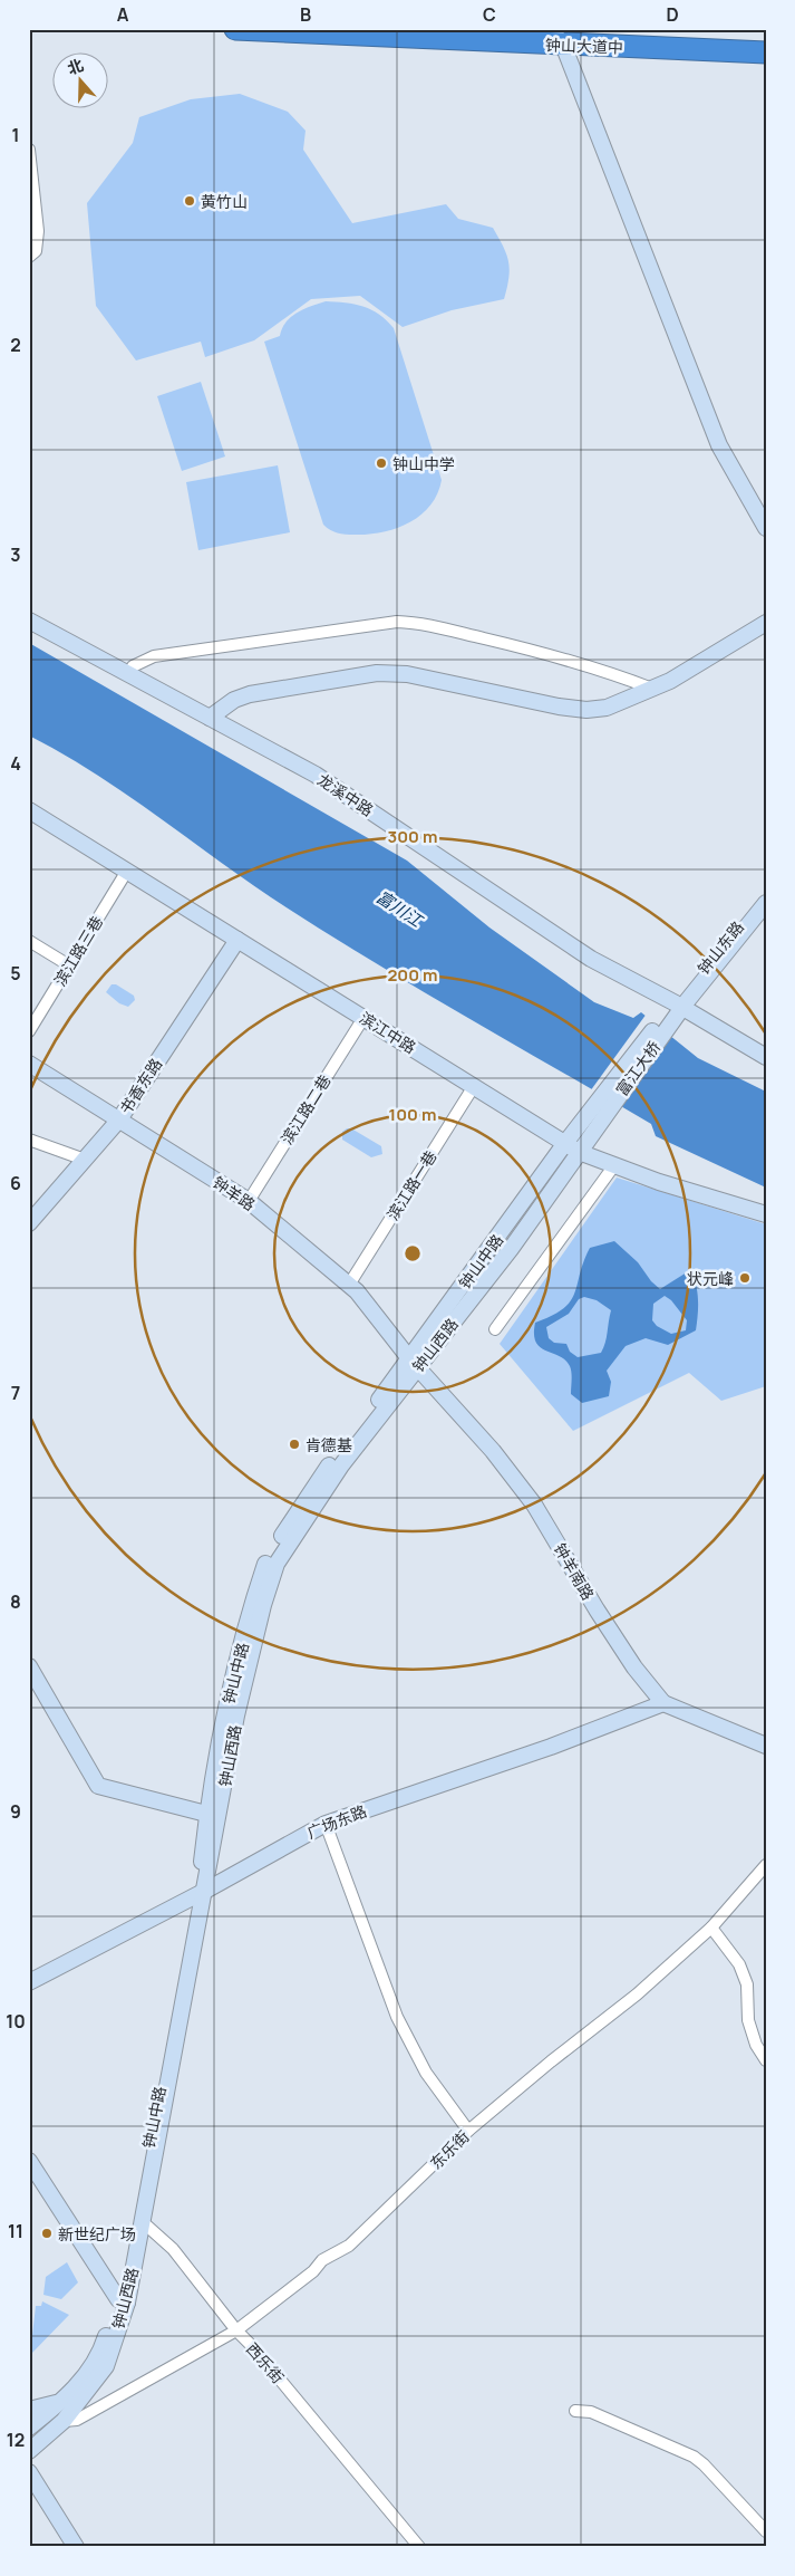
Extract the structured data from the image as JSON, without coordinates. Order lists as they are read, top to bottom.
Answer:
{
  "streets": {
    "highway": ["钟山大道中"],
    "main road": [
      "龙溪中路",
      "钟山东路",
      "滨江中路",
      "富江大桥",
      "书香东路",
      "钟羊路",
      "钟山中路",
      "钟山西路",
      "钟羊南路",
      "广场东路"
    ],
    "street": [
      "滨江路三巷",
      "滨江路二巷",
      "滨江路一巷",
      "东乐街",
      "西乐街"
    ]
  },
  "crossings": [
    ["龙溪中路", "钟山东路"],
    ["龙溪中路", "富江大桥"],
    ["钟山东路", "富江大桥"],
    ["滨江路三巷", "滨江中路"],
    ["滨江中路", "书香东路"],
    ["滨江中路", "滨江路二巷"],
    ["滨江中路", "滨江路一巷"],
    ["滨江中路", "钟山中路"],
    ["滨江中路", "钟山西路"],
    ["富江大桥", "钟山中路"],
    ["富江大桥", "钟山西路"],
    ["书香东路", "钟羊路"],
    ["滨江路二巷", "钟羊路"],
    ["滨江路一巷", "钟羊路"],
    ["钟羊路", "钟山中路"],
    ["钟羊路", "钟山西路"],
    ["钟羊路", "钟羊南路"],
    ["钟山中路", "钟山西路"],
    ["钟山中路", "钟羊南路"],
    ["钟山中路", "广场东路"],
    ["钟山西路", "钟羊南路"],
    ["钟山西路", "广场东路"],
    ["钟山西路", "西乐街"],
    ["钟羊南路", "广场东路"],
    ["东乐街", "西乐街"]
  ],
  "water": ["富川江"],
  "places": [
    "黄竹山",
    "钟山中学",
    "状元峰",
    "肯德基",
    "新世纪广场"
  ],
  "north": "top",
  "grid": {
    "columns": [
      "A",
      "B",
      "C",
      "D"
    ],
    "rows": [
      "1",
      "2",
      "3",
      "4",
      "5",
      "6",
      "7",
      "8",
      "9",
      "10",
      "11",
      "12"
    ]
  },
  "rings": ["300 m", "200 m", "100 m"]
}
